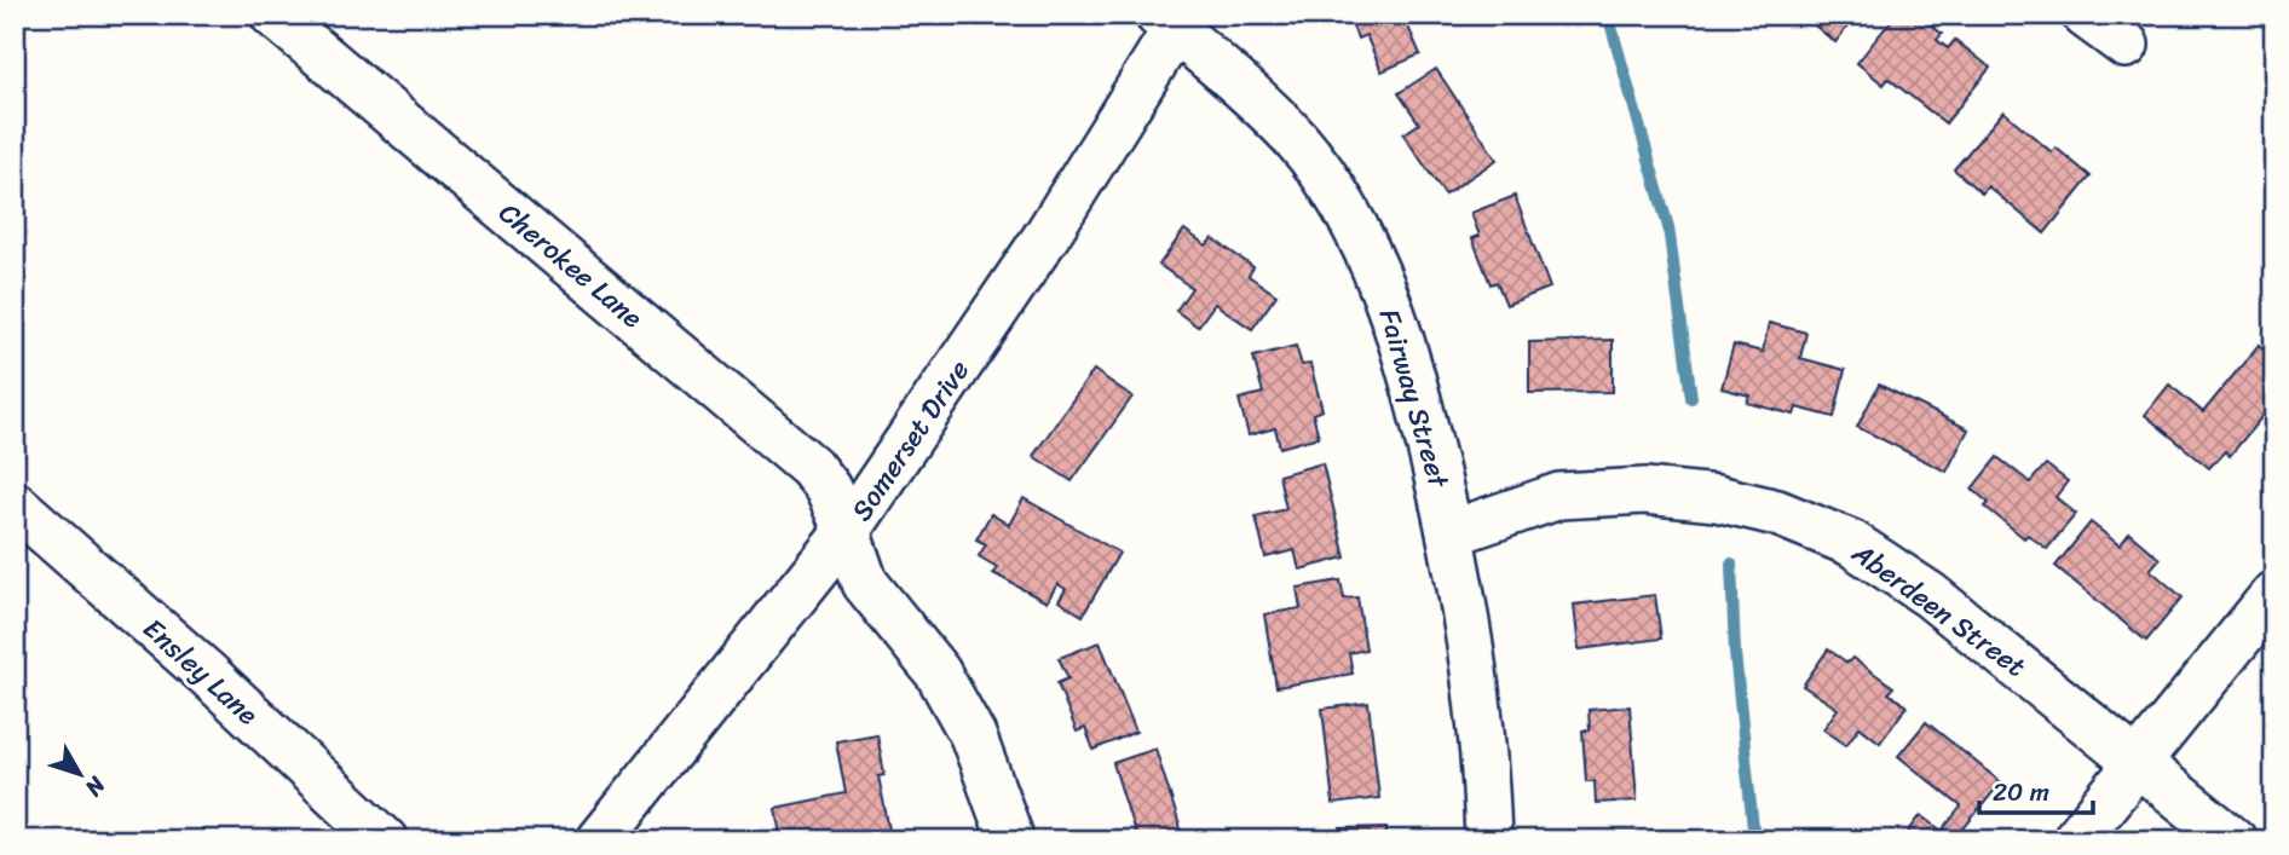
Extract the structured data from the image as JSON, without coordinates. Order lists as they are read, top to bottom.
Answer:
{
  "streets": {
    "street": [
      "Cherokee Lane",
      "Fairway Street",
      "Somerset Drive",
      "Aberdeen Street",
      "Ensley Lane"
    ]
  },
  "crossings": [
    ["Cherokee Lane", "Somerset Drive"],
    ["Fairway Street", "Somerset Drive"],
    ["Fairway Street", "Aberdeen Street"]
  ],
  "scale_bar": "20 m",
  "north": "bottom right"
}
